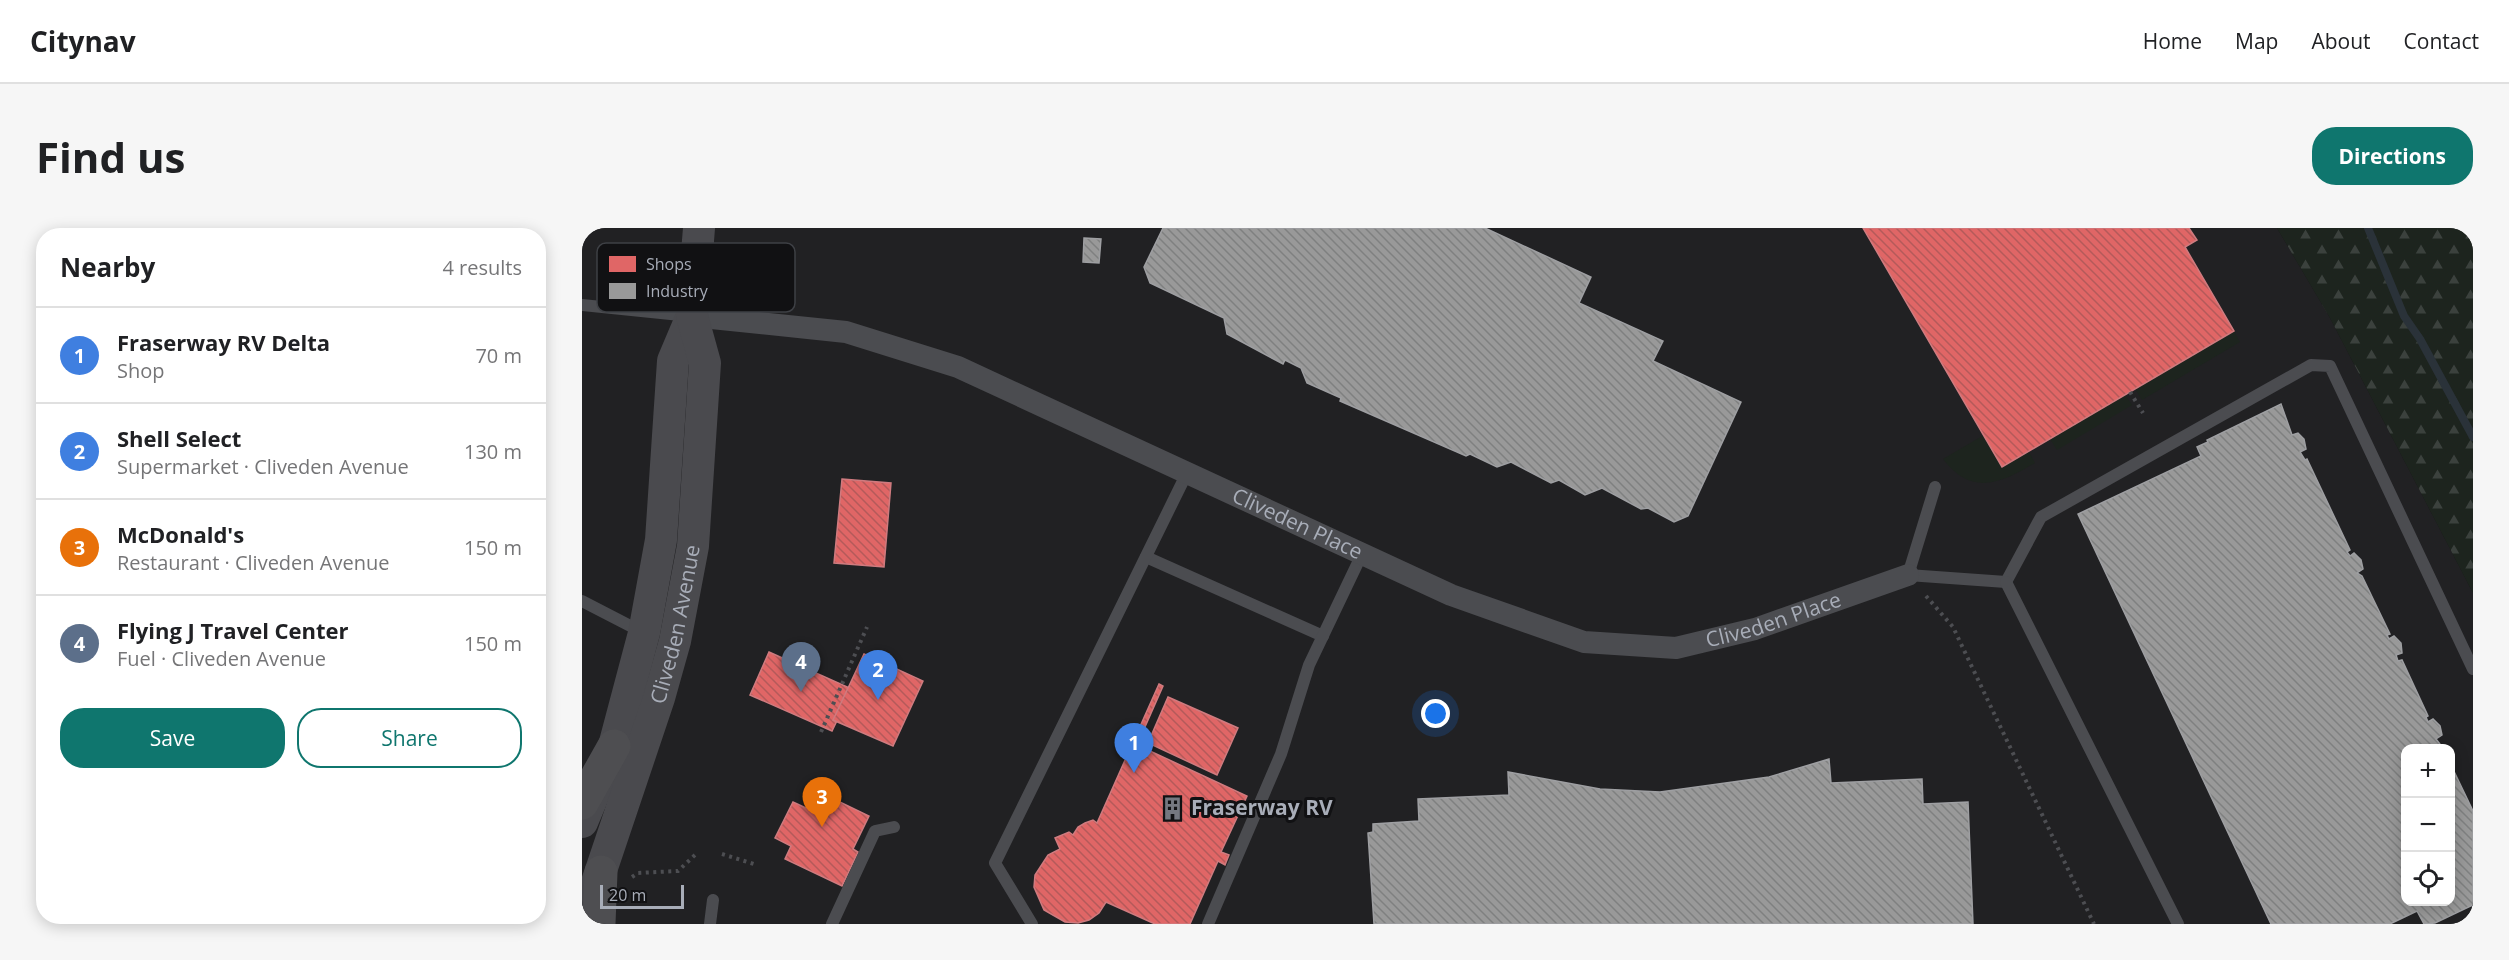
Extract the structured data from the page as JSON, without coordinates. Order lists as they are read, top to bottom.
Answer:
{
  "streets": {
    "street": ["Cliveden Place", "Cliveden Avenue"]
  },
  "crossings": [
    ["Cliveden Place", "Cliveden Avenue"]
  ],
  "places": {
    "building": ["Fraserway RV"]
  },
  "legend": ["Shops", "Industry"],
  "scale_bar": "20 m",
  "page": {
    "header": "Citynav",
    "nav": [
      "Home",
      "Map",
      "About",
      "Contact"
    ],
    "buttons": [
      "Directions",
      ["Save", "Share"]
    ],
    "title": "Find us",
    "heading": ["Nearby", "4 results"],
    "list": [
      {
        "mark": "1",
        "name": "Fraserway RV Delta",
        "note": "Shop",
        "value": "70 m"
      },
      {
        "mark": "2",
        "name": "Shell Select",
        "note": "Supermarket · Cliveden Avenue",
        "value": "130 m"
      },
      {
        "mark": "3",
        "name": "McDonald's",
        "note": "Restaurant · Cliveden Avenue",
        "value": "150 m"
      },
      {
        "mark": "4",
        "name": "Flying J Travel Center",
        "note": "Fuel · Cliveden Avenue",
        "value": "150 m"
      }
    ],
    "pins": [
      "4",
      "2",
      "1",
      "3"
    ],
    "map_buttons": ["+", "−"],
    "scale": "20 m"
  }
}
